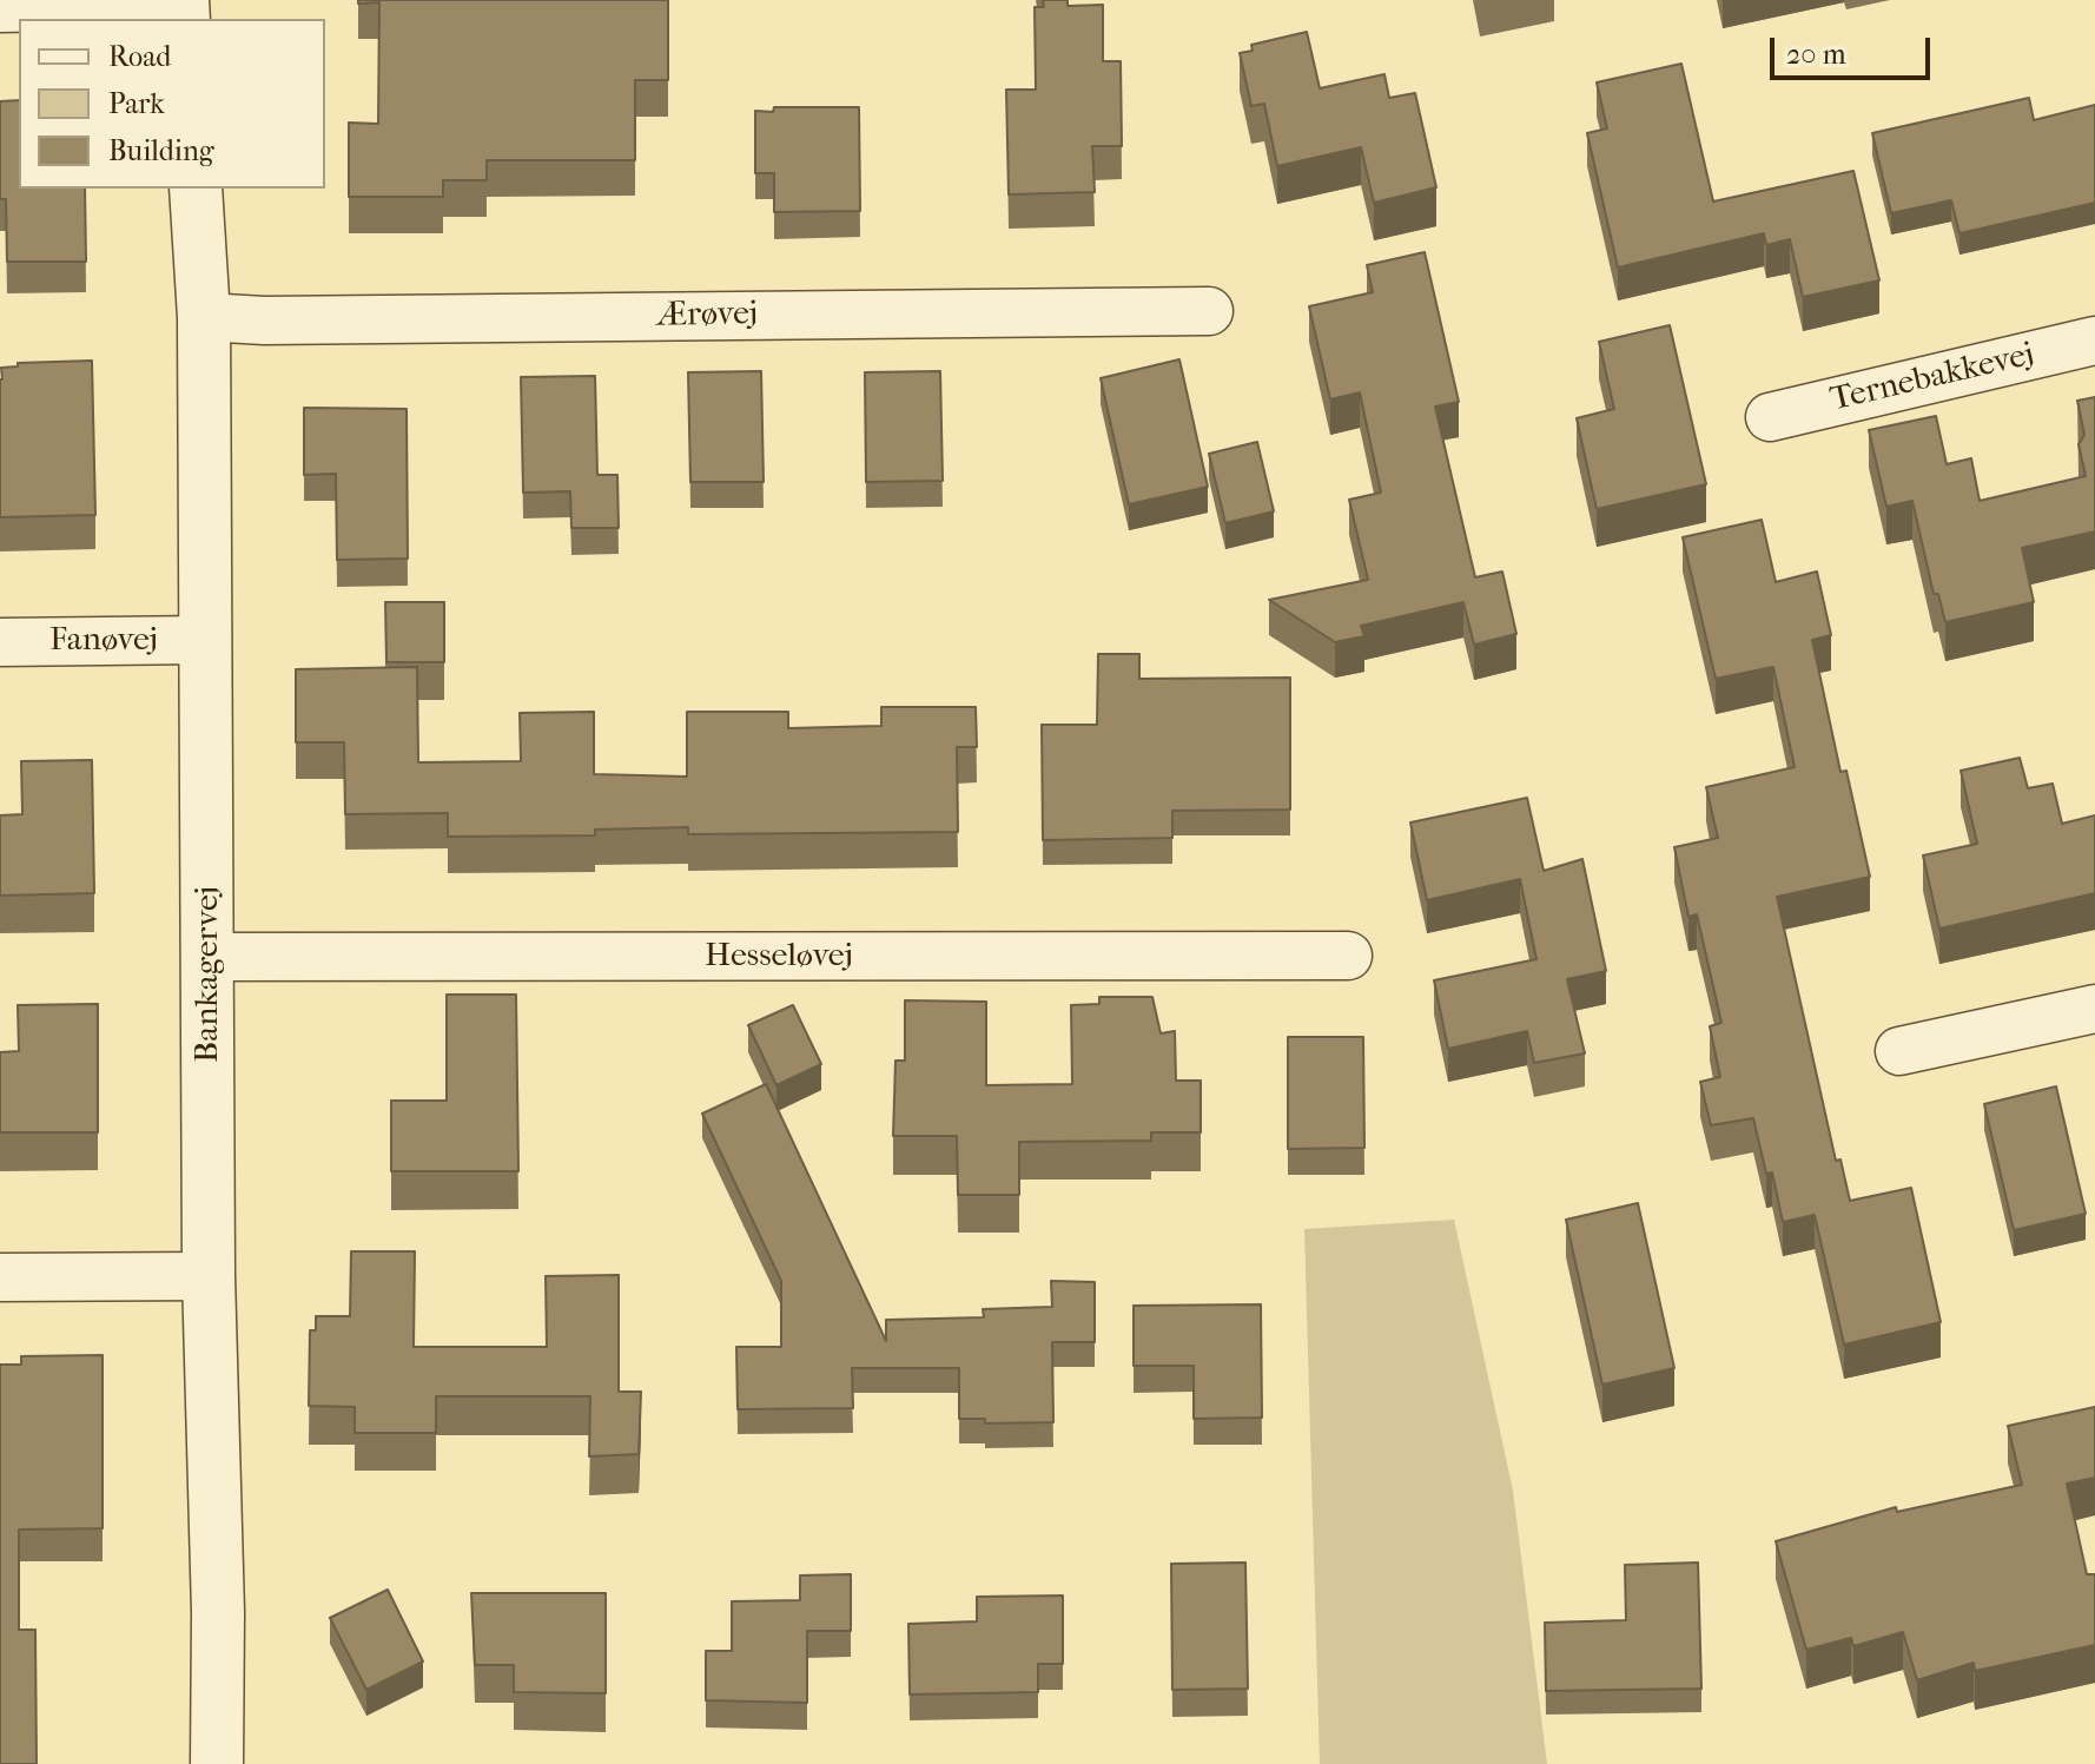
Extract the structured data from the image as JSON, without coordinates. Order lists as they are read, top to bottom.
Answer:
{
  "streets": {
    "street": [
      "Ærøvej",
      "Ternebakkevej",
      "Fanøvej",
      "Hesseløvej",
      "Bankagervej"
    ]
  },
  "crossings": [
    ["Ærøvej", "Bankagervej"],
    ["Fanøvej", "Bankagervej"],
    ["Hesseløvej", "Bankagervej"]
  ],
  "legend": ["Road", "Park", "Building"],
  "scale_bar": "20 m"
}
